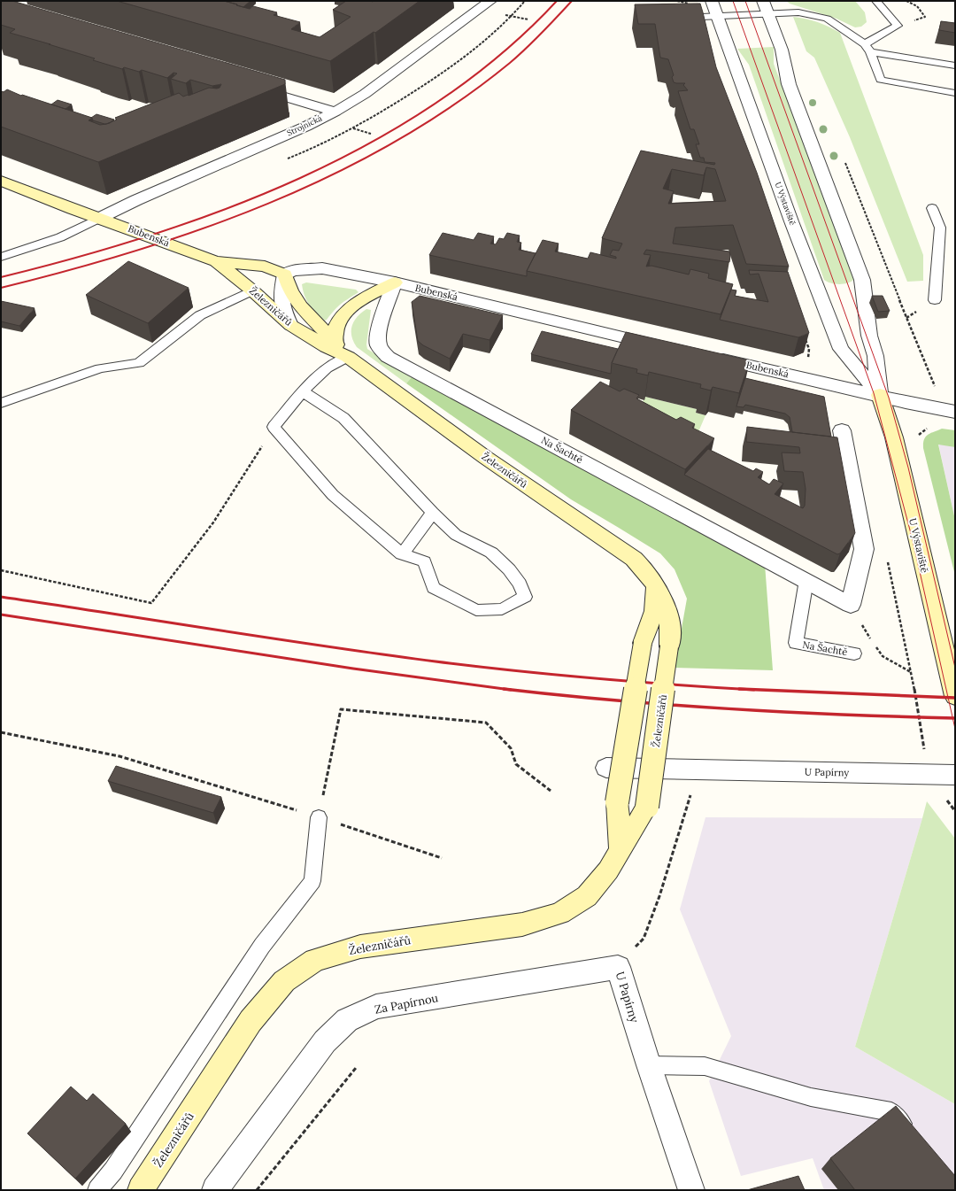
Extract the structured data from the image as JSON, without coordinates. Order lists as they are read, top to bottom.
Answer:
{
  "streets": {
    "main road": ["U Výstaviště", "Bubenská", "Železničářů"],
    "street": [
      "Strojnická",
      "Na Šachtě",
      "U Papírny",
      "Za Papírnou"
    ]
  },
  "crossings": [
    ["Strojnická", "Bubenská"],
    ["U Výstaviště", "Bubenská"],
    ["Bubenská", "Železničářů"],
    ["Bubenská", "Na Šachtě"],
    ["U Papírny", "Za Papírnou"]
  ]
}
